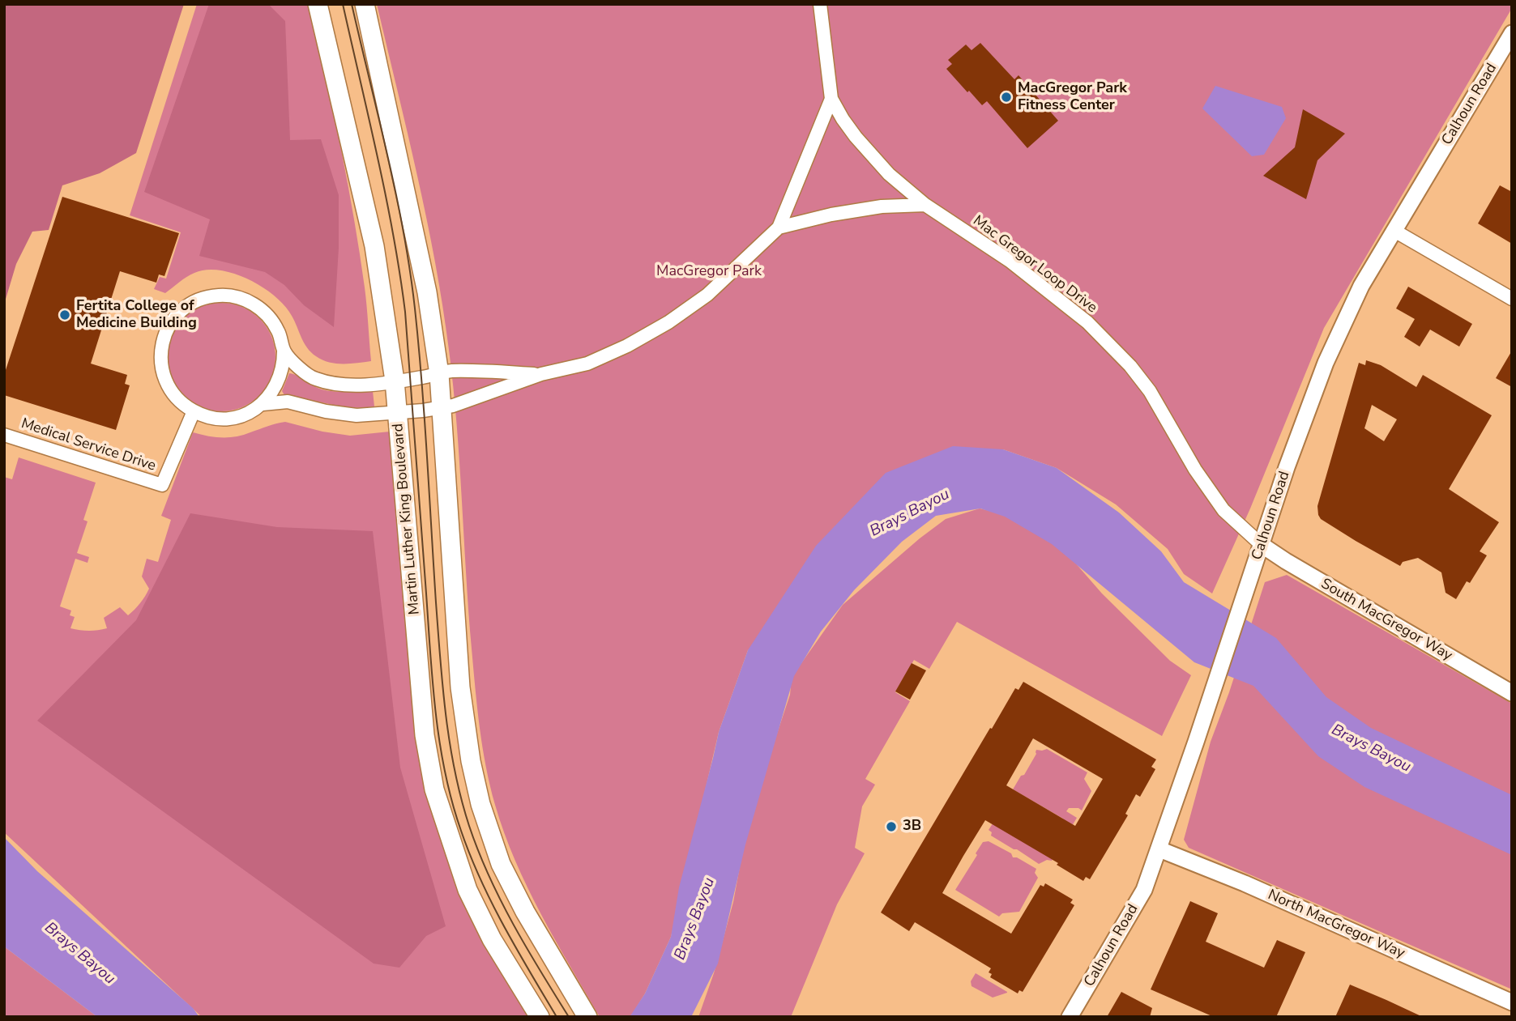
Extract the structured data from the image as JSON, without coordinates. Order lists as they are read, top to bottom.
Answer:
{
  "streets": {
    "main road": ["Martin Luther King Boulevard"],
    "street": [
      "Calhoun Road",
      "Mac Gregor Loop Drive",
      "Medical Service Drive",
      "South MacGregor Way",
      "North MacGregor Way"
    ]
  },
  "crossings": [
    ["Calhoun Road", "Mac Gregor Loop Drive"],
    ["Calhoun Road", "South MacGregor Way"],
    ["Calhoun Road", "North MacGregor Way"],
    ["Mac Gregor Loop Drive", "South MacGregor Way"]
  ],
  "water": ["Brays Bayou"],
  "parks": ["MacGregor Park"],
  "places": ["MacGregor Park Fitness Center", "Fertita College of Medicine Building", "3B"]
}
